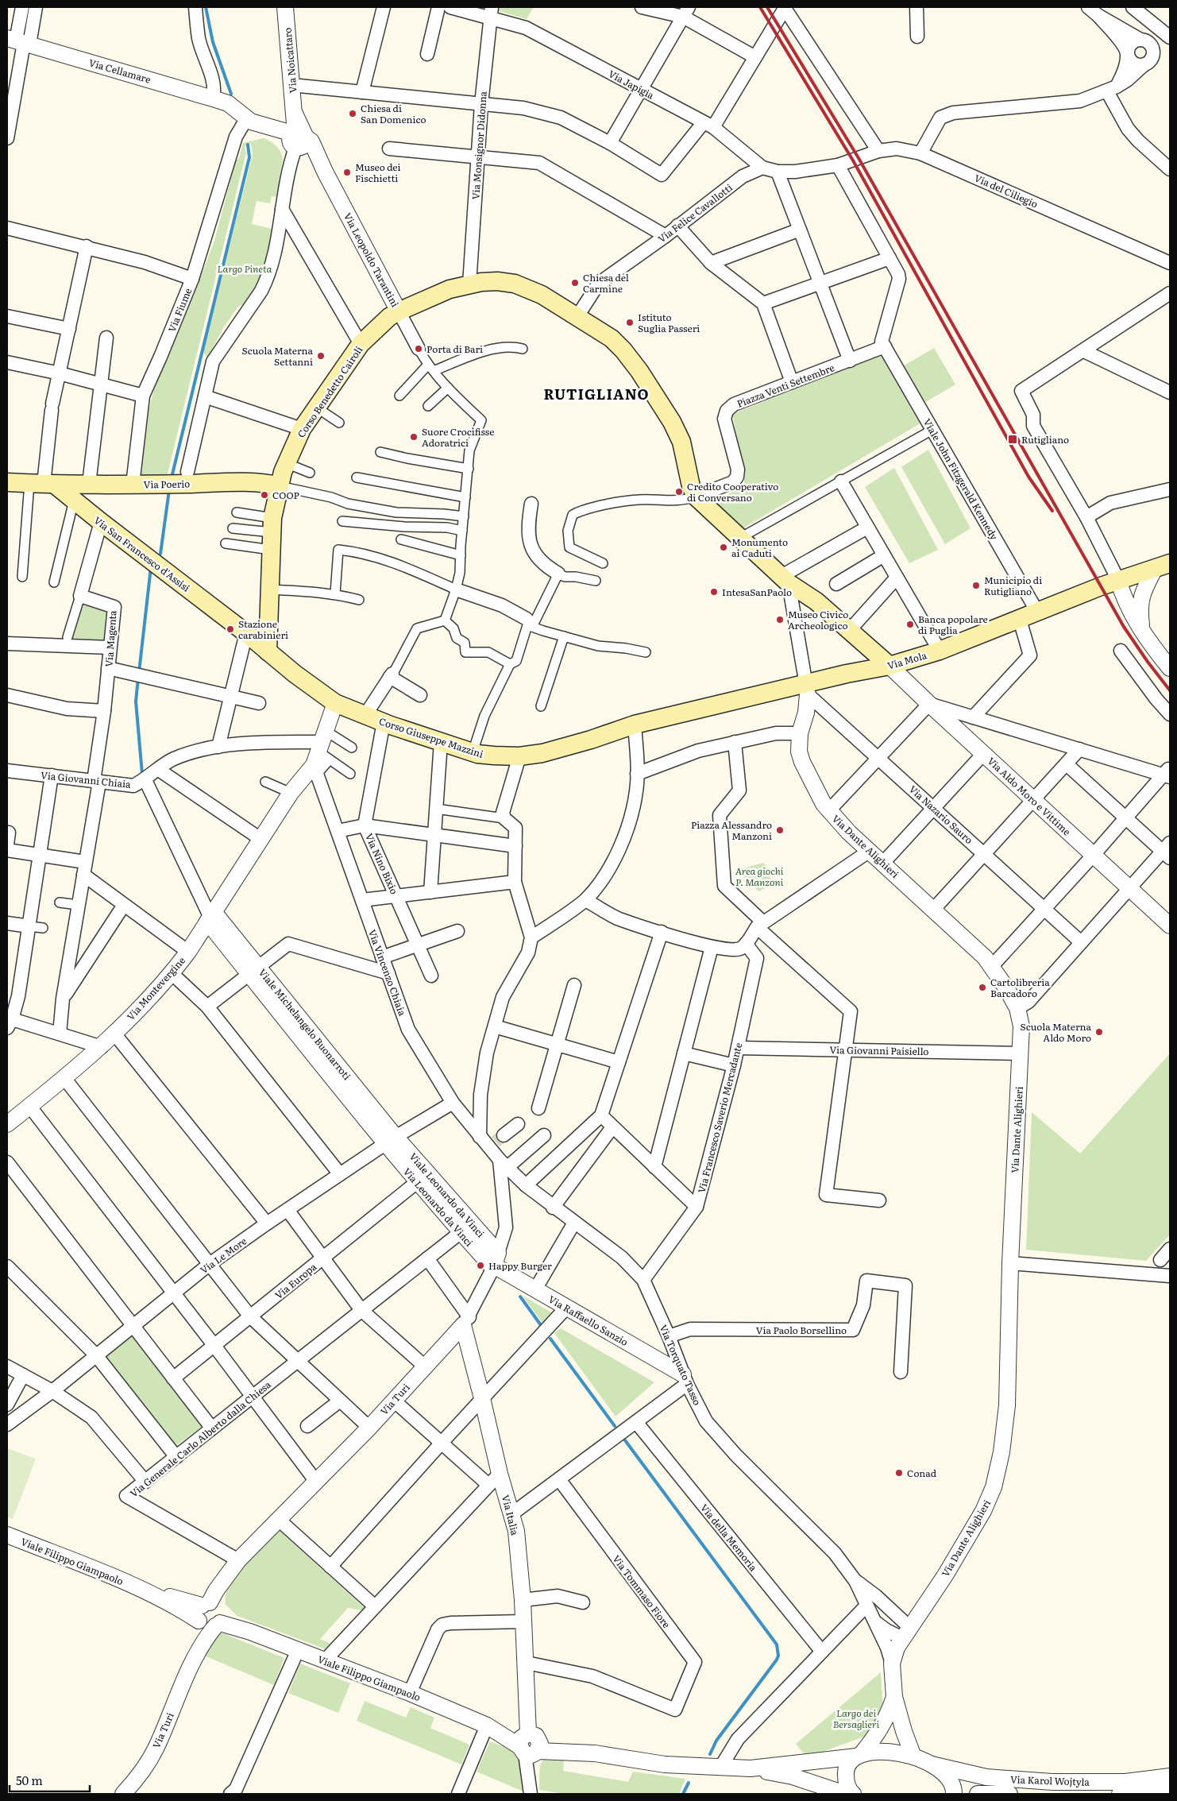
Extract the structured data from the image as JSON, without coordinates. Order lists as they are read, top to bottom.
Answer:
{
  "streets": {
    "main road": [
      "Corso Benedetto Cairoli",
      "Via Poerio",
      "Via San Francesco d'Assisi",
      "Via Mola",
      "Corso Giuseppe Mazzini"
    ],
    "street": [
      "Via Noicattaro",
      "Via Cellamare",
      "Via Japigia",
      "Via Monsignor Didonna",
      "Via del Ciliegio",
      "Via Felice Cavallotti",
      "Via Leopoldo Tarantini",
      "Via Fiume",
      "Piazza Venti Settembre",
      "Viale John Fitzgerald Kennedy",
      "Via Magenta",
      "Via Giovanni Chiaia",
      "Via Aldo Moro e Vittime",
      "Via Nazario Sauro",
      "Via Dante Alighieri",
      "Via Nino Bixio",
      "Via Vincenzo Chiaia",
      "Via Montevergine",
      "Viale Michelangelo Buonarroti",
      "Via Giovanni Paisiello",
      "Via Francesco Saverio Mercadante",
      "Viale Leonardo da Vinci",
      "Via Leonardo da Vinci",
      "Via Le More",
      "Via Europa",
      "Via Raffaello Sanzio",
      "Via Paolo Borsellino",
      "Via Torquato Tasso",
      "Via Turi",
      "Via Generale Carlo Alberto dalla Chiesa",
      "Via Italia",
      "Via della Memoria",
      "Viale Filippo Giampaolo",
      "Via Tommaso Fiore",
      "Via Karol Wojtyla"
    ]
  },
  "crossings": [
    ["Via Noicattaro", "Via Leopoldo Tarantini"],
    ["Via Cellamare", "Via Fiume"],
    ["Via Japigia", "Via Monsignor Didonna"],
    ["Via Japigia", "Via Felice Cavallotti"],
    ["Via Monsignor Didonna", "Corso Benedetto Cairoli"],
    ["Via Felice Cavallotti", "Corso Benedetto Cairoli"],
    ["Via Leopoldo Tarantini", "Corso Benedetto Cairoli"],
    ["Via Fiume", "Via Poerio"],
    ["Piazza Venti Settembre", "Corso Benedetto Cairoli"],
    ["Piazza Venti Settembre", "Viale John Fitzgerald Kennedy"],
    ["Corso Benedetto Cairoli", "Via Poerio"],
    ["Corso Benedetto Cairoli", "Via San Francesco d'Assisi"],
    ["Corso Benedetto Cairoli", "Corso Giuseppe Mazzini"],
    ["Viale John Fitzgerald Kennedy", "Via Mola"],
    ["Via Poerio", "Via San Francesco d'Assisi"],
    ["Via San Francesco d'Assisi", "Corso Giuseppe Mazzini"],
    ["Via Magenta", "Via Giovanni Chiaia"],
    ["Via Mola", "Corso Giuseppe Mazzini"],
    ["Via Mola", "Via Aldo Moro e Vittime"],
    ["Via Mola", "Via Nazario Sauro"],
    ["Via Mola", "Via Dante Alighieri"],
    ["Corso Giuseppe Mazzini", "Via Nino Bixio"],
    ["Via Giovanni Chiaia", "Via Vincenzo Chiaia"],
    ["Via Giovanni Chiaia", "Via Montevergine"],
    ["Via Nazario Sauro", "Via Dante Alighieri"],
    ["Via Dante Alighieri", "Via Giovanni Paisiello"],
    ["Via Dante Alighieri", "Via Torquato Tasso"],
    ["Via Vincenzo Chiaia", "Via Montevergine"],
    ["Via Vincenzo Chiaia", "Via Le More"],
    ["Via Vincenzo Chiaia", "Via Torquato Tasso"],
    ["Via Vincenzo Chiaia", "Via Turi"],
    ["Via Montevergine", "Viale Michelangelo Buonarroti"],
    ["Viale Michelangelo Buonarroti", "Viale Leonardo da Vinci"],
    ["Viale Michelangelo Buonarroti", "Via Leonardo da Vinci"],
    ["Viale Michelangelo Buonarroti", "Via Le More"],
    ["Via Giovanni Paisiello", "Via Francesco Saverio Mercadante"],
    ["Via Francesco Saverio Mercadante", "Via Torquato Tasso"],
    ["Viale Leonardo da Vinci", "Via Leonardo da Vinci"],
    ["Viale Leonardo da Vinci", "Via Le More"],
    ["Viale Leonardo da Vinci", "Via Raffaello Sanzio"],
    ["Viale Leonardo da Vinci", "Via Turi"],
    ["Via Leonardo da Vinci", "Via Le More"],
    ["Via Leonardo da Vinci", "Via Europa"],
    ["Via Leonardo da Vinci", "Via Raffaello Sanzio"],
    ["Via Leonardo da Vinci", "Via Turi"],
    ["Via Leonardo da Vinci", "Via Generale Carlo Alberto dalla Chiesa"],
    ["Via Raffaello Sanzio", "Via Torquato Tasso"],
    ["Via Raffaello Sanzio", "Via Turi"],
    ["Via Paolo Borsellino", "Via Torquato Tasso"],
    ["Via Torquato Tasso", "Via Turi"],
    ["Via Turi", "Via Generale Carlo Alberto dalla Chiesa"],
    ["Via Turi", "Via Italia"],
    ["Via Turi", "Viale Filippo Giampaolo"],
    ["Via Italia", "Viale Filippo Giampaolo"],
    ["Via Italia", "Via Tommaso Fiore"],
    ["Viale Filippo Giampaolo", "Via Karol Wojtyla"]
  ],
  "districts": ["RUTIGLIANO"],
  "parks": ["Largo Pineta", "Area giochi P. Manzoni", "Largo dei Bersaglieri"],
  "places": {
    "other": [
      "Chiesa di San Domenico",
      "Museo dei Fischietti",
      "Chiesa del Carmine",
      "Istituto Suglia Passeri",
      "Porta di Bari",
      "Scuola Materna Settanni",
      "Suore Crocifisse Adoratrici",
      "Credito Cooperativo di Conversano",
      "COOP",
      "Monumento ai Caduti",
      "Municipio di Rutigliano",
      "IntesaSanPaolo",
      "Museo Civico Archeologico",
      "Banca popolare di Puglia",
      "Stazione carabinieri",
      "Piazza Alessandro Manzoni",
      "Cartolibreria Barcadoro",
      "Scuola Materna Aldo Moro",
      "Happy Burger",
      "Conad"
    ],
    "transit": ["Rutigliano"]
  },
  "scale_bar": "50 m"
}
